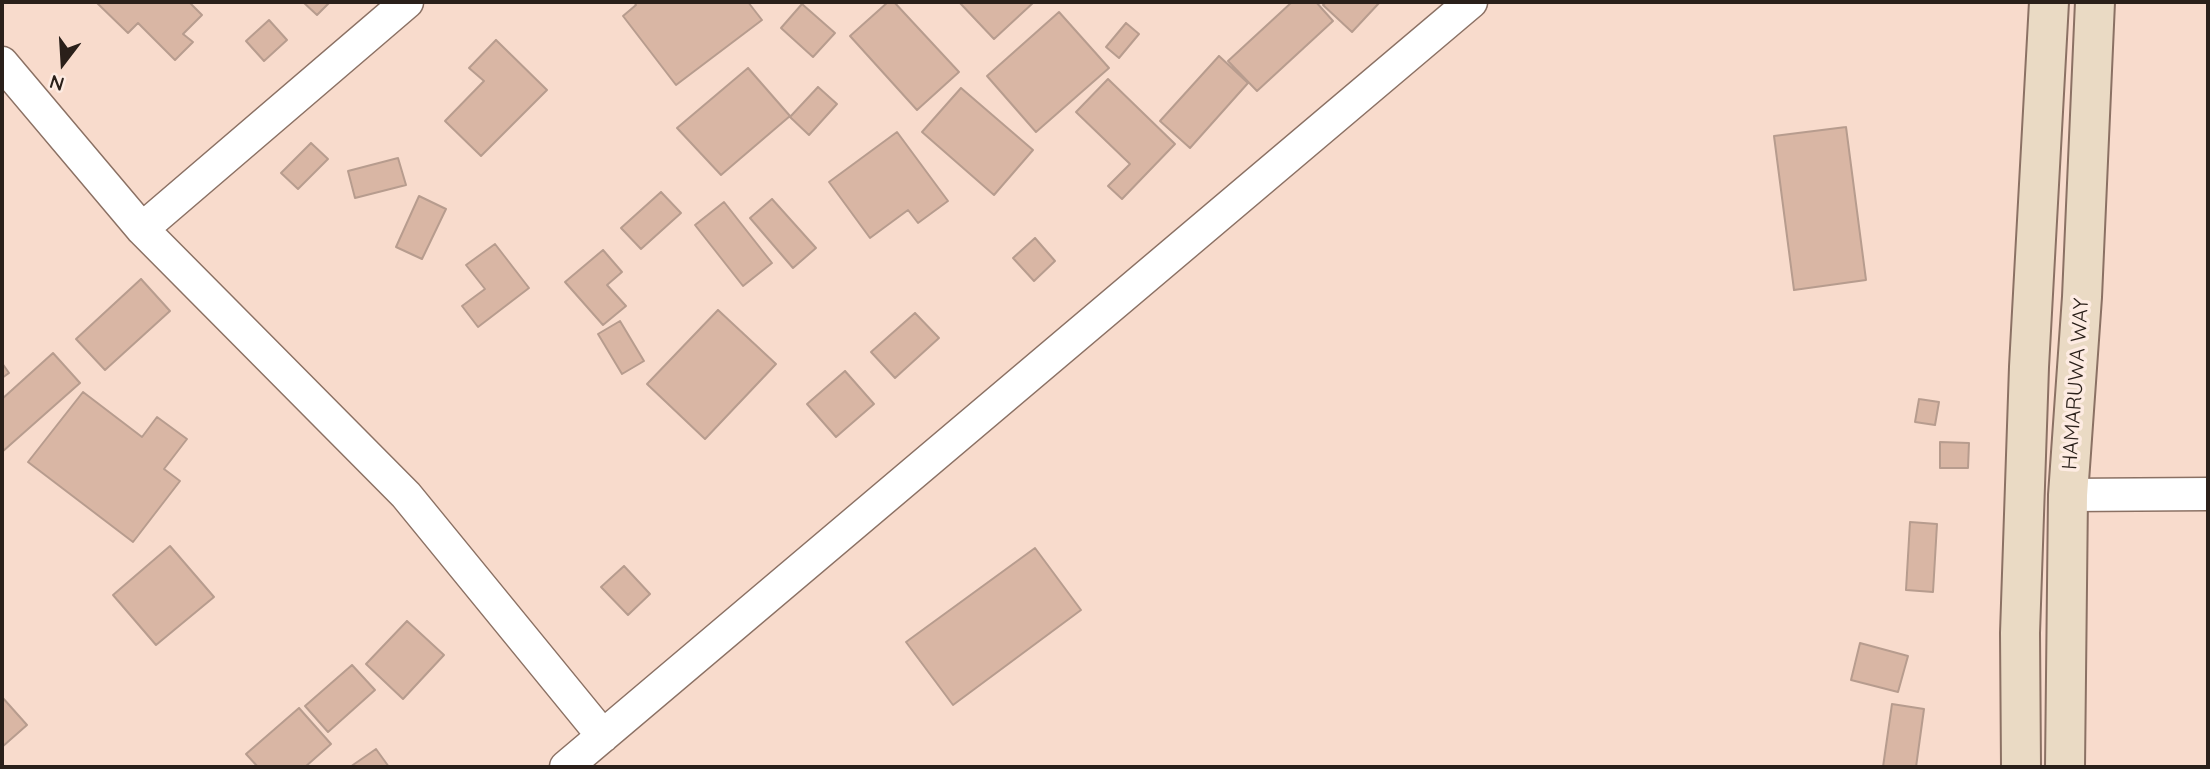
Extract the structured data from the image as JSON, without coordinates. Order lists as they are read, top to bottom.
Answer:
{
  "streets": {
    "main road": ["HAMARUWA WAY"]
  },
  "north": "bottom"
}
